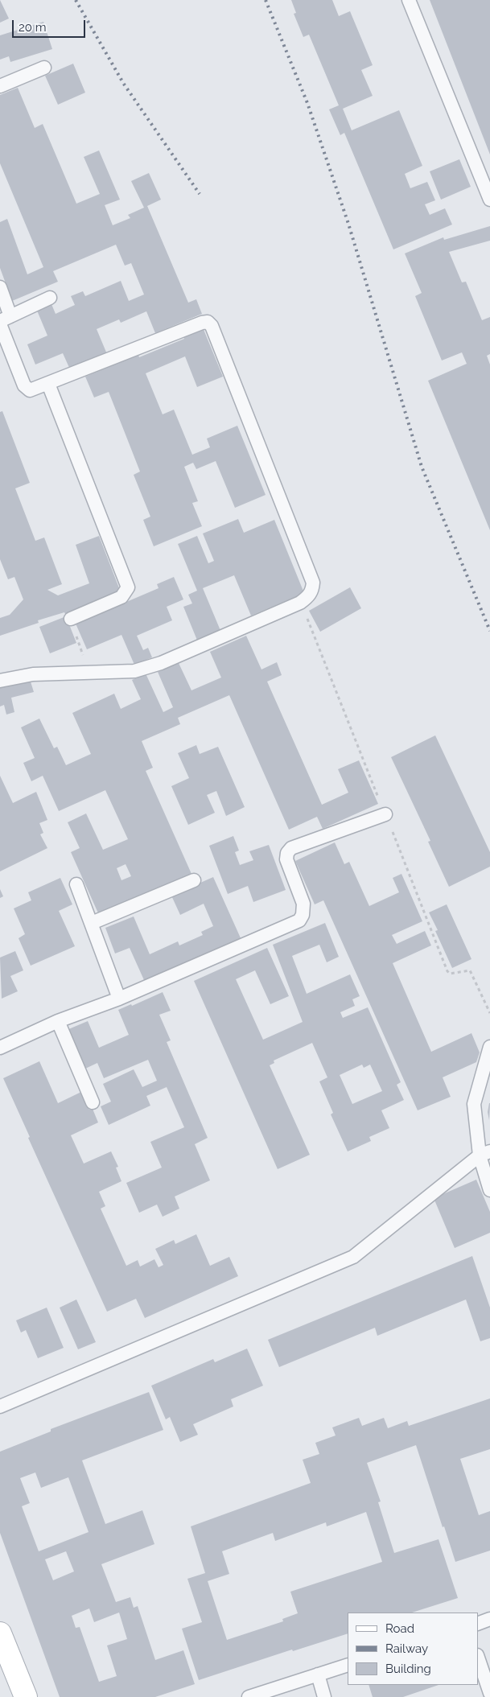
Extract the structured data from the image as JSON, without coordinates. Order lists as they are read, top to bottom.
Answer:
{
  "legend": ["Road", "Railway", "Building"],
  "scale_bar": "20 m"
}
